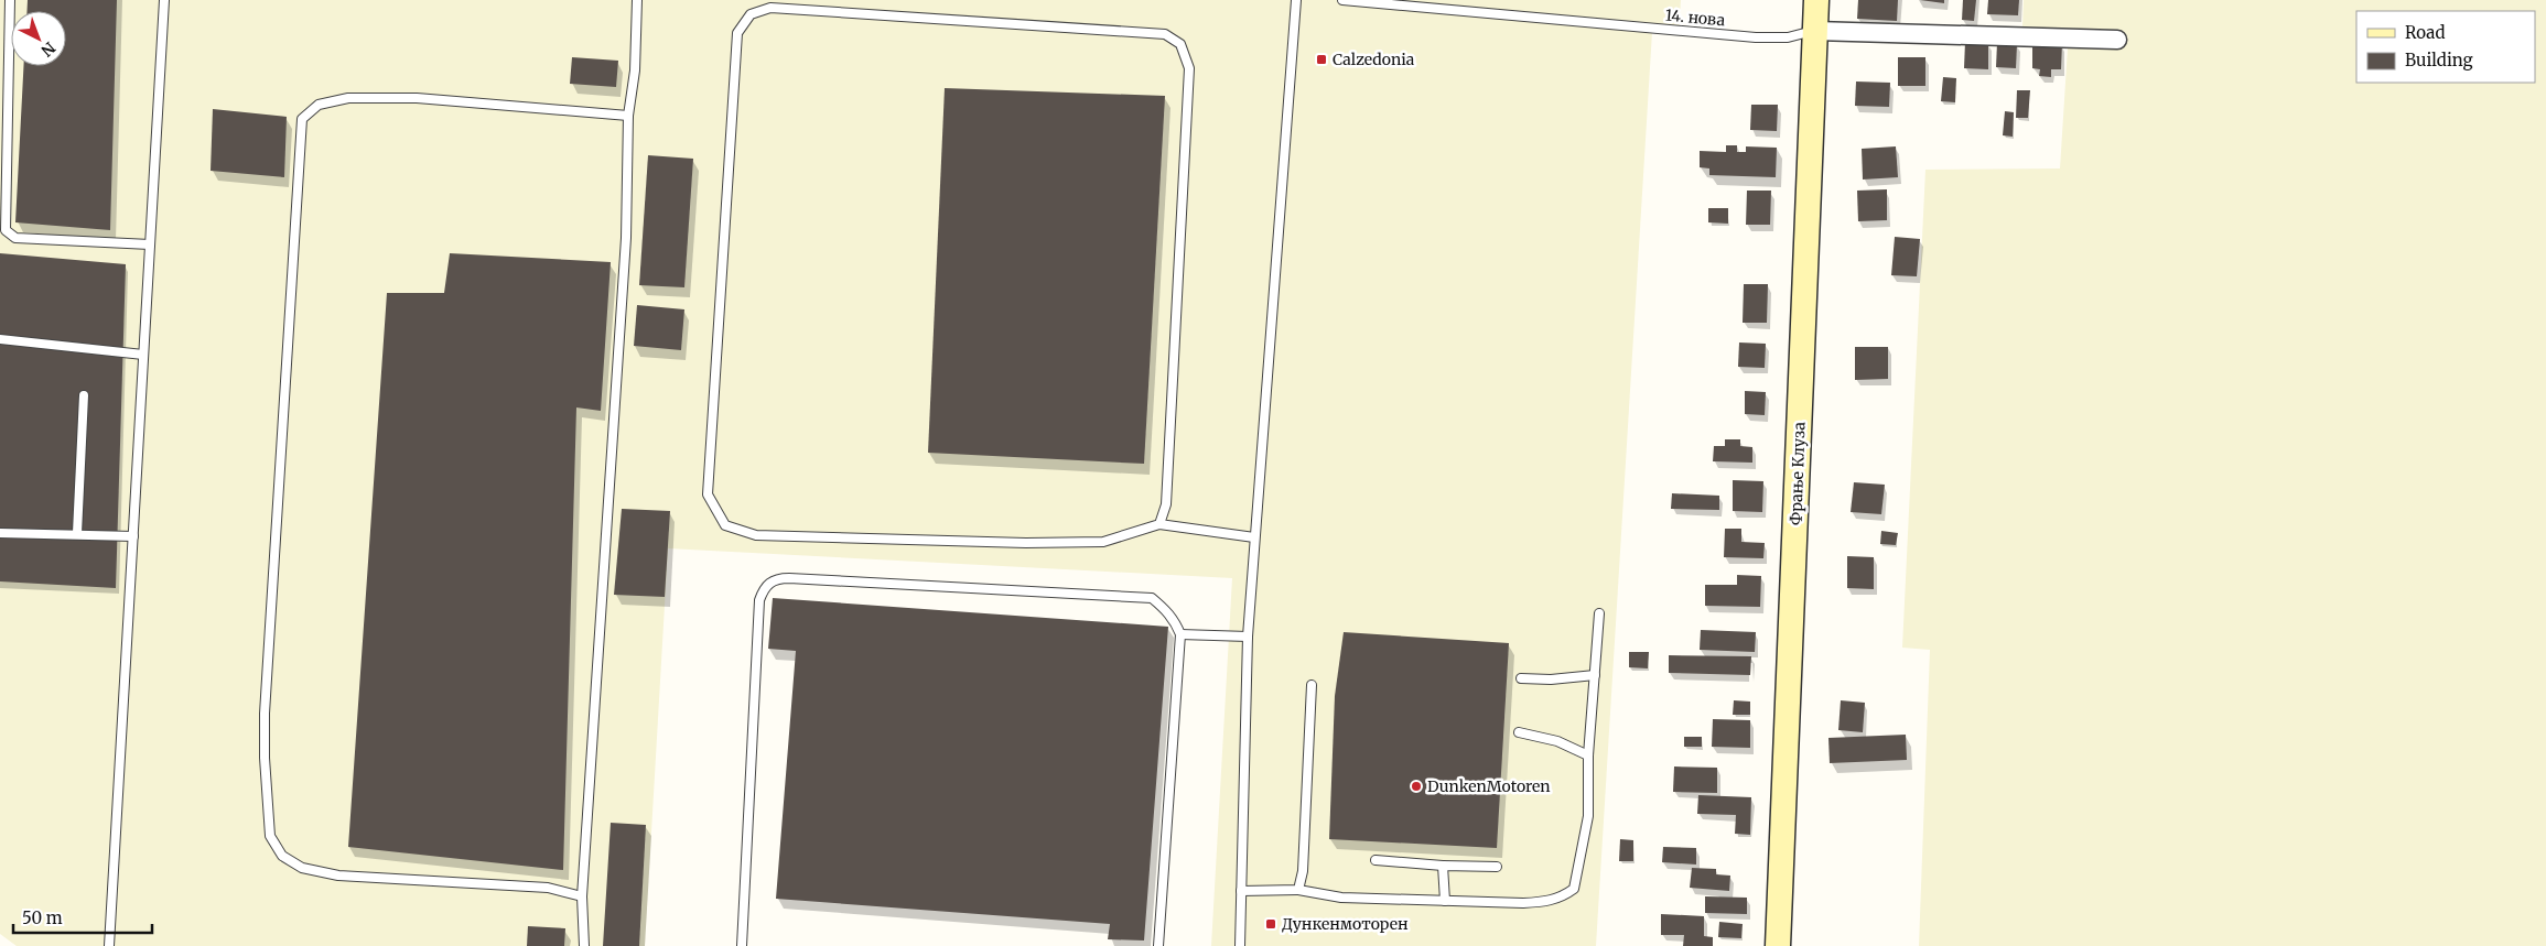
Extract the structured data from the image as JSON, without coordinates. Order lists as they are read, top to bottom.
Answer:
{
  "streets": {
    "main road": ["Фрање Клуза"],
    "lane": ["14. нова"]
  },
  "crossings": [
    ["14. нова", "Фрање Клуза"]
  ],
  "places": {
    "transit": ["Calzedonia", "Дункенмоторен"],
    "other": ["DunkenMotoren"]
  },
  "legend": ["Road", "Building"],
  "scale_bar": "50 m",
  "north": "bottom right"
}
